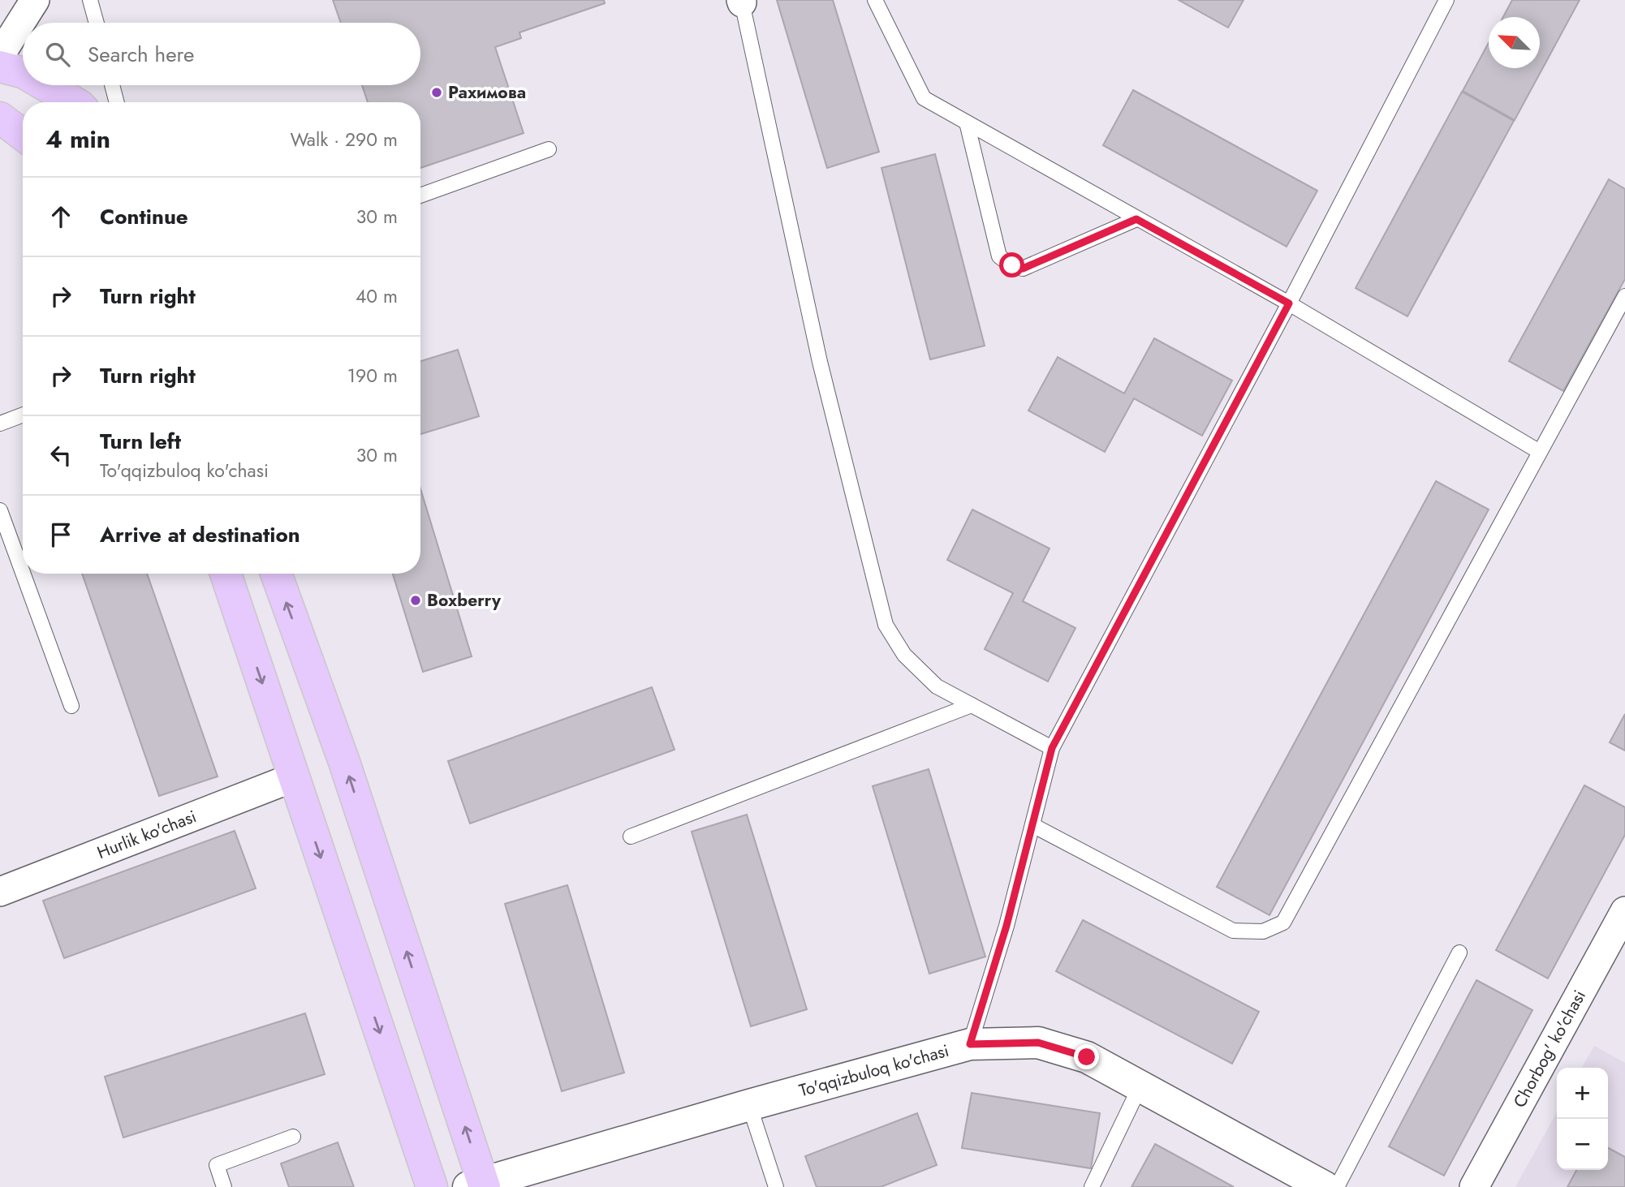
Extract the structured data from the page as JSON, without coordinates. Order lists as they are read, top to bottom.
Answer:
{
  "streets": {
    "street": ["Hurlik ko'chasi", "Chorbog' ko'chasi", "To'qqizbuloq ko'chasi"]
  },
  "places": ["Рахимова", "Boxberry"],
  "north": "top left",
  "page": {
    "search": "Search here",
    "heading": ["4 min", "Walk · 290 m"],
    "list": [
      ["Continue", "30 m"],
      ["Turn right", "40 m"],
      ["Turn right", "190 m"],
      ["Turn left", "To'qqizbuloq ko'chasi", "30 m"],
      "Arrive at destination"
    ],
    "map_buttons": ["+", "−"]
  }
}
